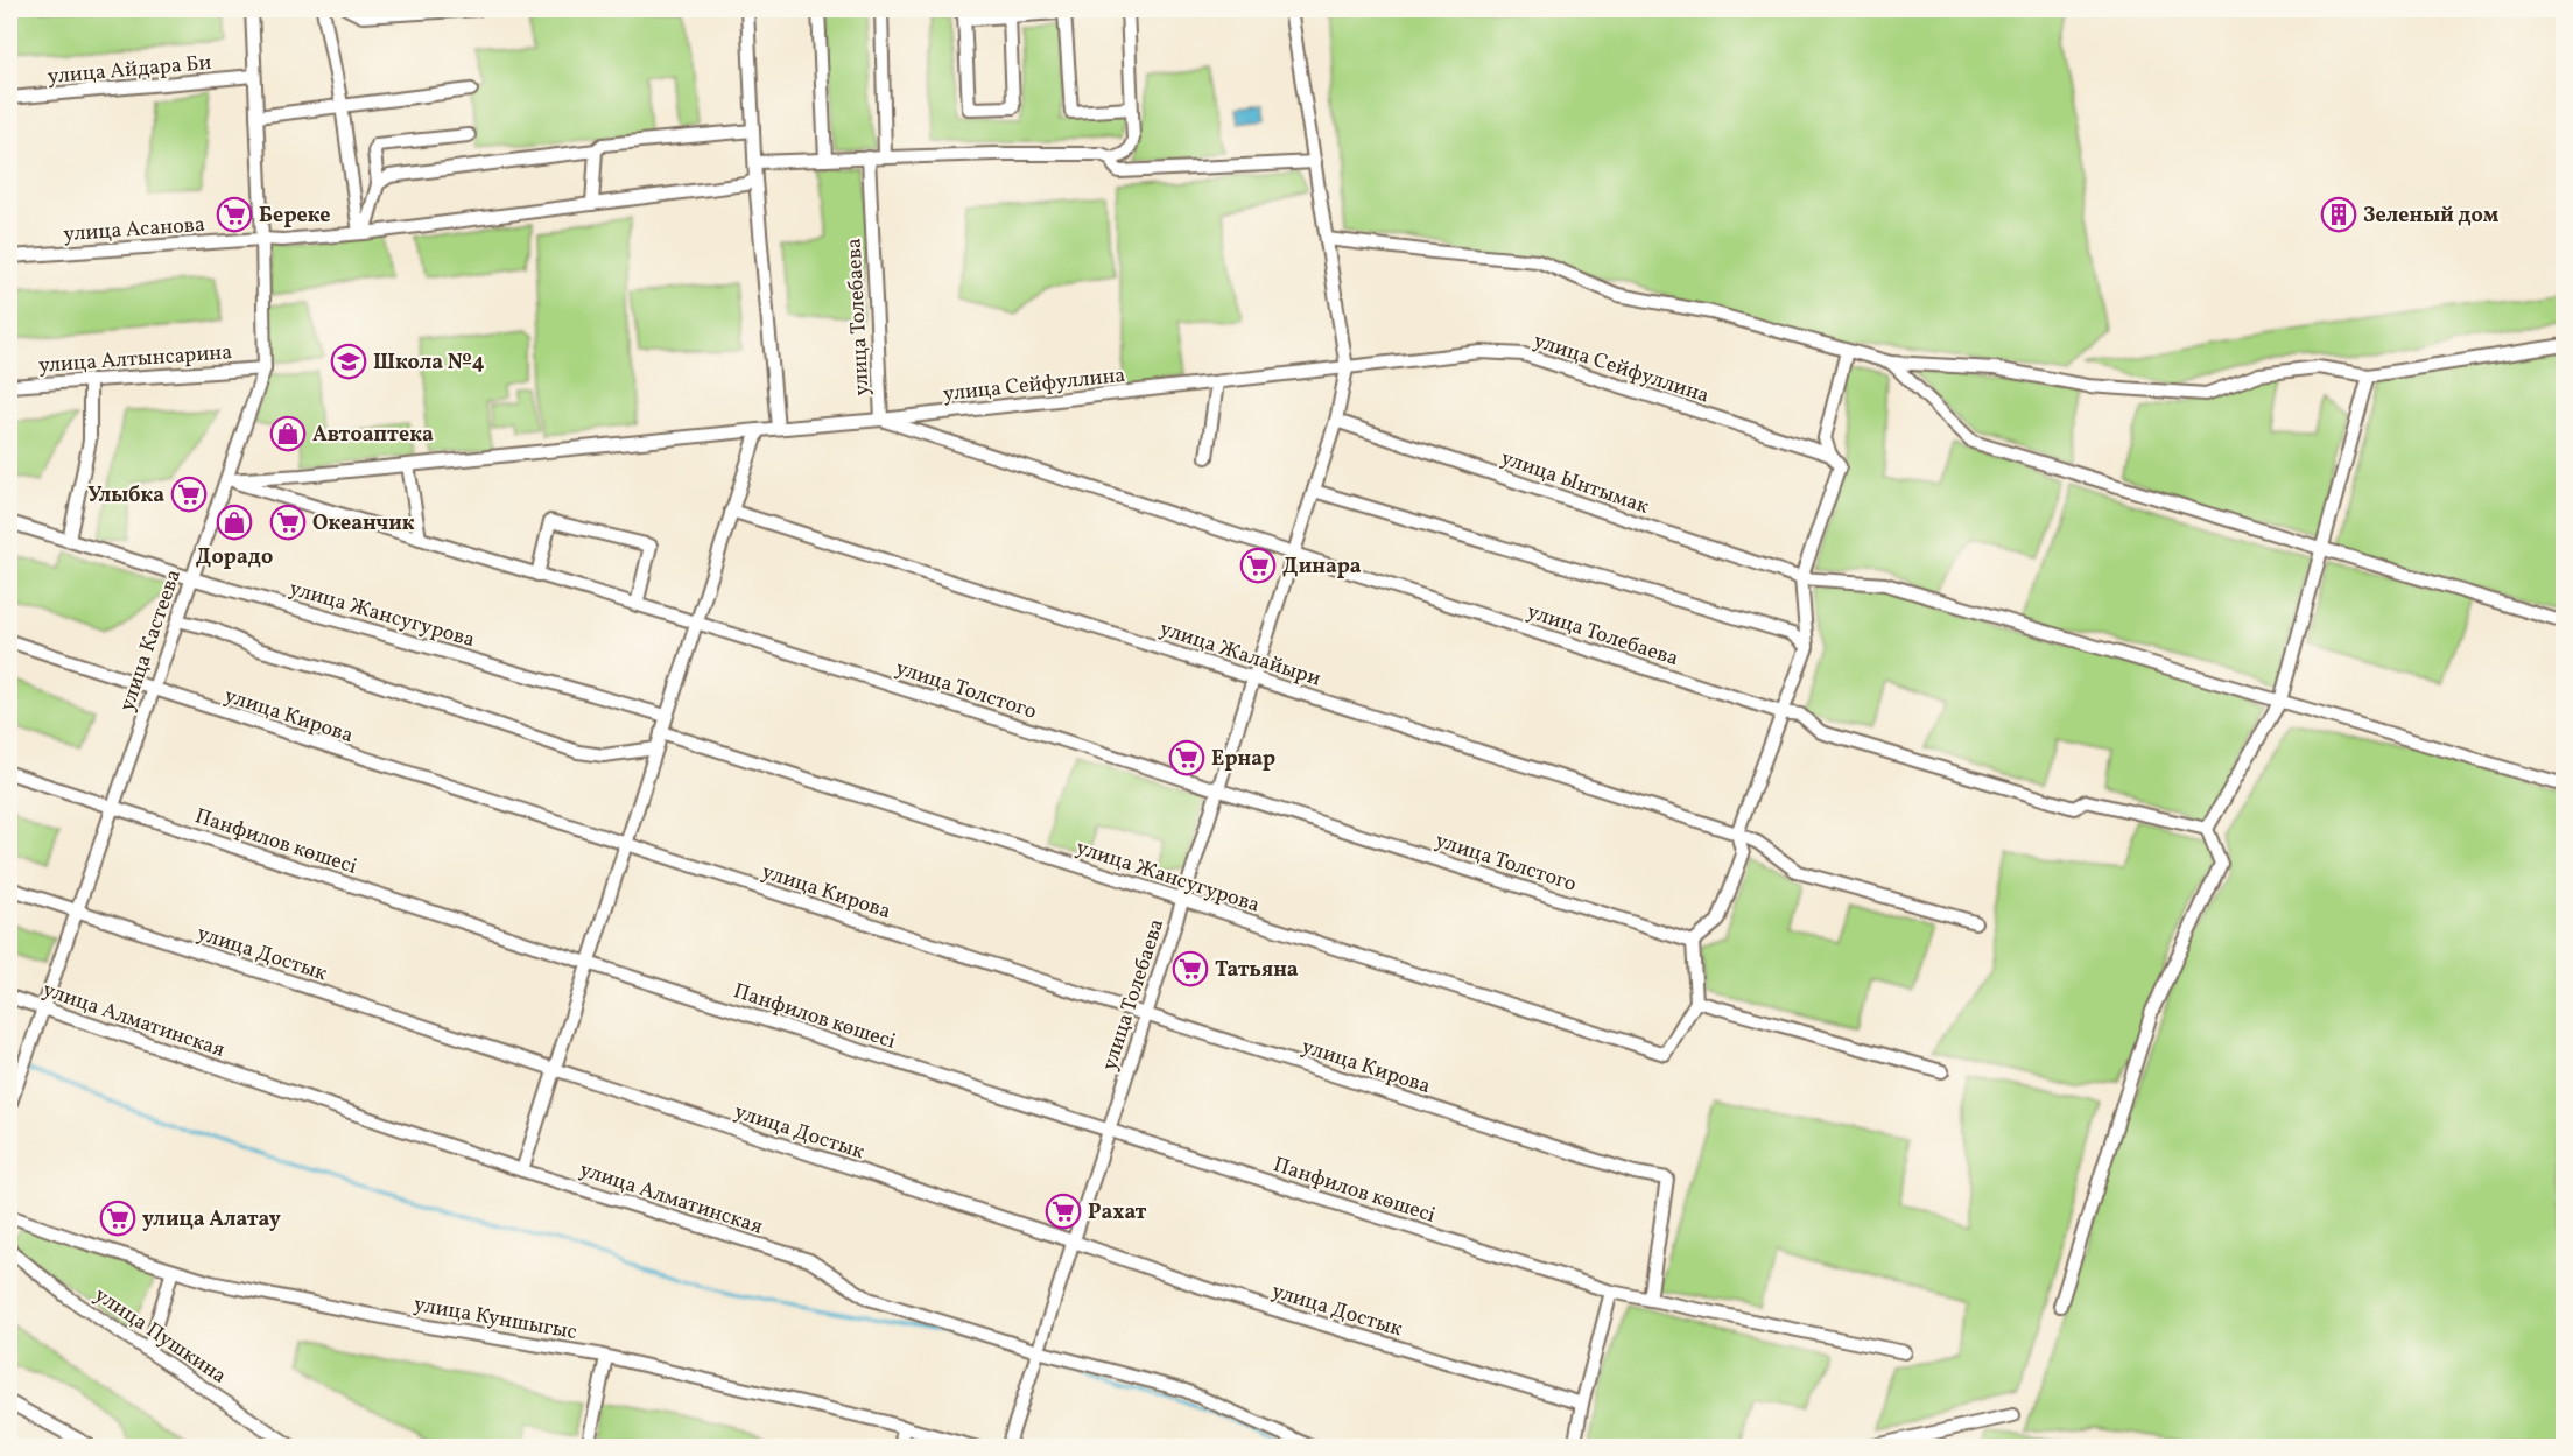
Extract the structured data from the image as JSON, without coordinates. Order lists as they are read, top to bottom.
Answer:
{
  "streets": {
    "street": [
      "улица Айдара Би",
      "улица Асанова",
      "улица Толебаева",
      "улица Алтынсарина",
      "улица Сейфуллина",
      "улица Ынтымак",
      "улица Жансугурова",
      "улица Кастеева",
      "улица Жалайыри",
      "улица Толстого",
      "улица Кирова",
      "Панфилов көшесі",
      "улица Достык",
      "улица Алматинская",
      "улица Куншыгыс",
      "улица Пушкина"
    ]
  },
  "crossings": [
    ["улица Айдара Би", "улица Кастеева"],
    ["улица Асанова", "улица Кастеева"],
    ["улица Толебаева", "улица Сейфуллина"],
    ["улица Толебаева", "улица Ынтымак"],
    ["улица Толебаева", "улица Жансугурова"],
    ["улица Толебаева", "улица Жалайыри"],
    ["улица Толебаева", "улица Толстого"],
    ["улица Толебаева", "улица Кирова"],
    ["улица Толебаева", "Панфилов көшесі"],
    ["улица Толебаева", "улица Достык"],
    ["улица Толебаева", "улица Алматинская"],
    ["улица Алтынсарина", "улица Кастеева"],
    ["улица Сейфуллина", "улица Кастеева"],
    ["улица Сейфуллина", "улица Толстого"],
    ["улица Жансугурова", "улица Кастеева"],
    ["улица Кастеева", "улица Толстого"],
    ["улица Кастеева", "улица Кирова"],
    ["улица Кастеева", "Панфилов көшесі"],
    ["улица Кастеева", "улица Достык"],
    ["улица Кастеева", "улица Алматинская"],
    ["улица Кирова", "Панфилов көшесі"]
  ],
  "places": {
    "supermarket": [
      "Береке",
      "Улыбка",
      "Океанчик",
      "Динара",
      "Ернар",
      "Татьяна",
      "Рахат",
      "улица Алатау"
    ],
    "building": ["Зеленый дом"],
    "school or university": ["Школа №4"],
    "shop": ["Автоаптека", "Дорадо"]
  }
}
